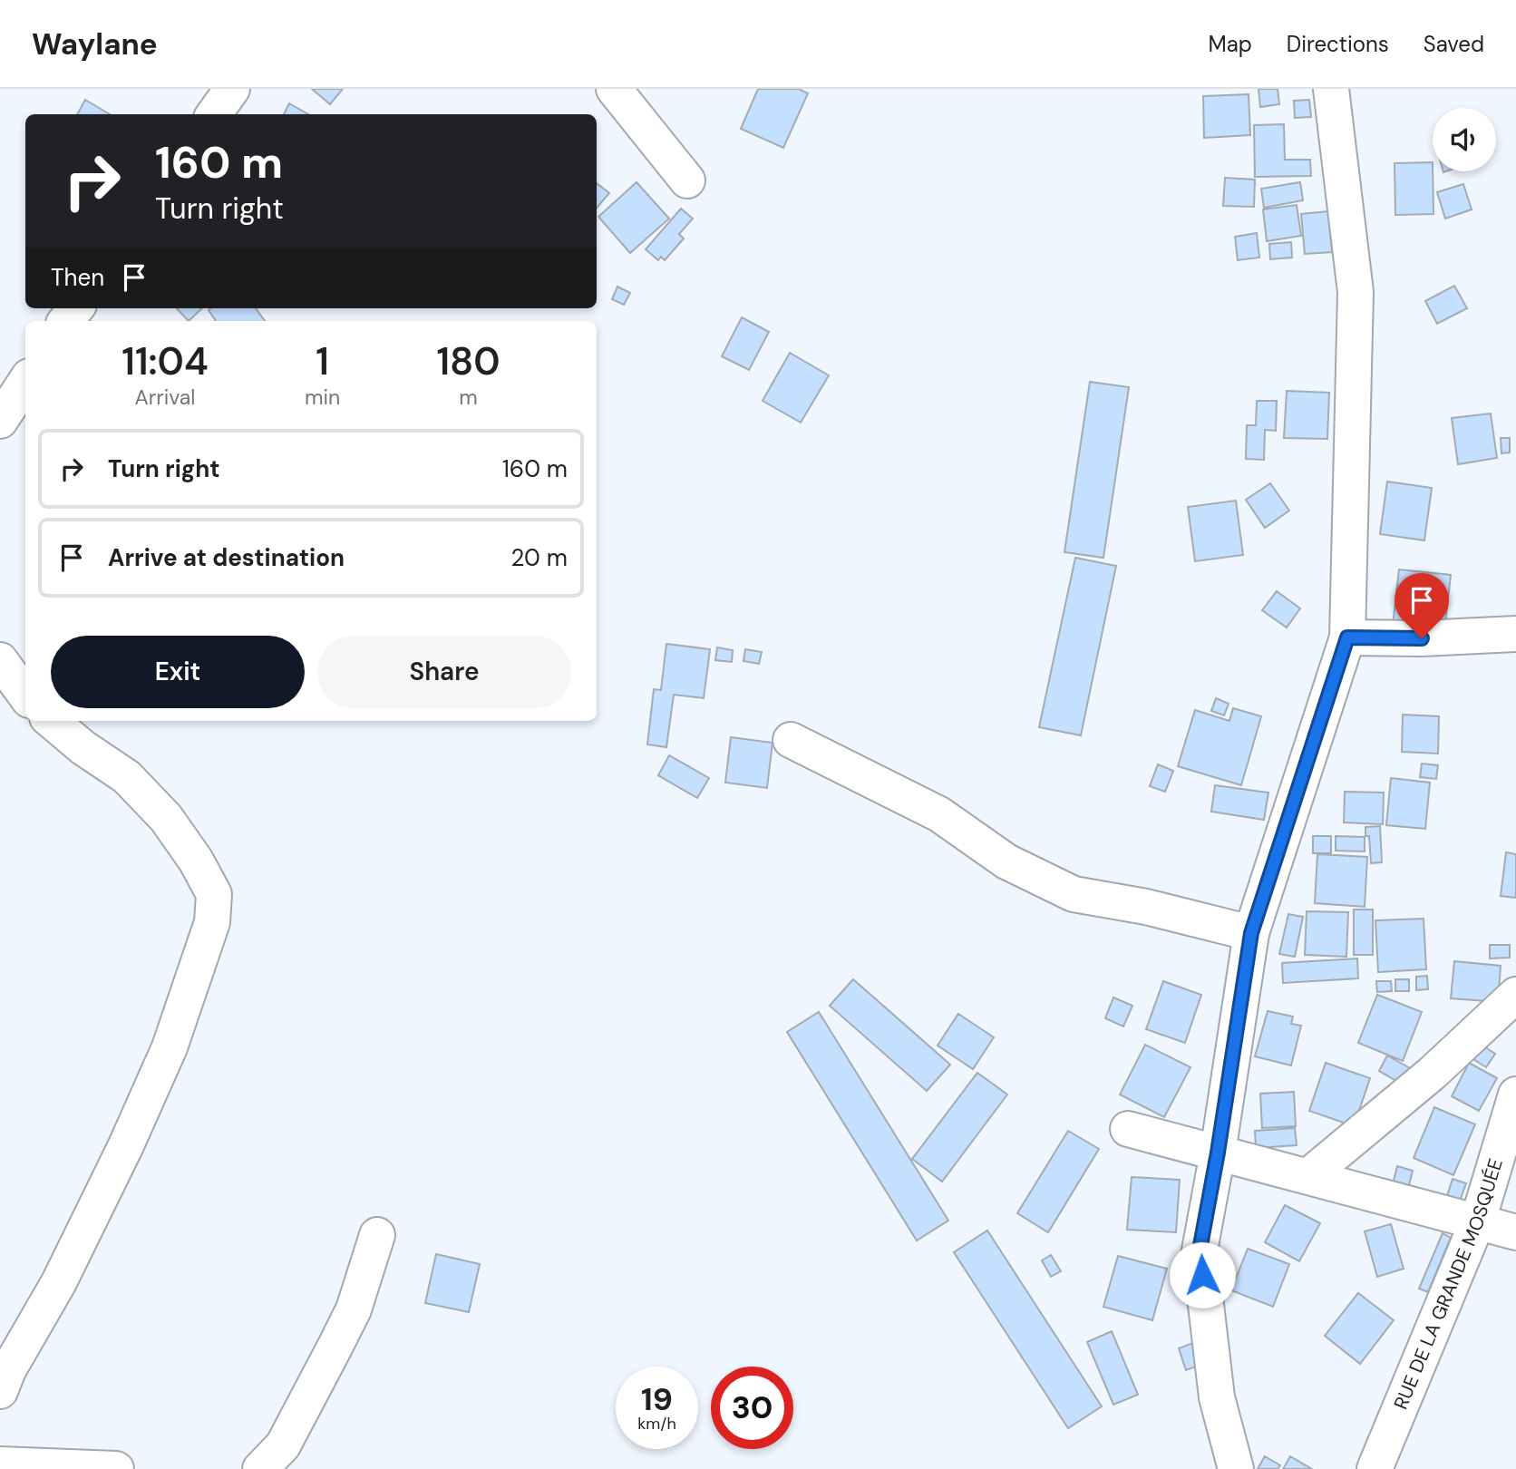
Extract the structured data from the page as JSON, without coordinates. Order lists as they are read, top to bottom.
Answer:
{
  "streets": {
    "street": ["RUE DE LA GRANDE MOSQUÉE"]
  },
  "page": {
    "header": "Waylane",
    "nav": ["Map", "Directions", "Saved"],
    "turn": ["160 m", "Turn right"],
    "then": "Then",
    "eta": [
      "11:04",
      "Arrival",
      "1",
      "min",
      "180",
      "m"
    ],
    "list": [
      {
        "name": "Turn right",
        "value": "160 m"
      },
      {
        "name": "Arrive at destination",
        "value": "20 m"
      }
    ],
    "buttons": ["Exit", "Share"],
    "speed": "19 km/h",
    "limit": "30"
  }
}
